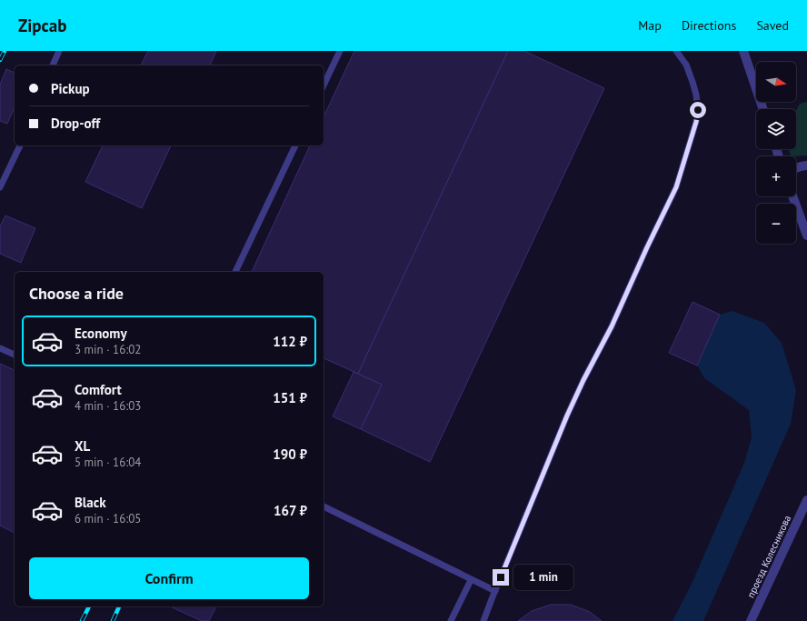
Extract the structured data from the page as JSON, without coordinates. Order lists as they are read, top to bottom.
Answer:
{
  "streets": {
    "street": ["проезд Колесникова"]
  },
  "north": "right",
  "page": {
    "header": "Zipcab",
    "nav": ["Map", "Directions", "Saved"],
    "map_buttons": ["+", "−"],
    "banner": ["Pickup", "Drop-off"],
    "heading": "Choose a ride",
    "list": [
      {
        "name": "Economy",
        "note": "3 min · 16:02",
        "value": "112 ₽"
      },
      {
        "name": "Comfort",
        "note": "4 min · 16:03",
        "value": "151 ₽"
      },
      {
        "name": "XL",
        "note": "5 min · 16:04",
        "value": "190 ₽"
      },
      {
        "name": "Black",
        "note": "6 min · 16:05",
        "value": "167 ₽"
      }
    ],
    "buttons": "Confirm",
    "bubble": "1 min"
  }
}
